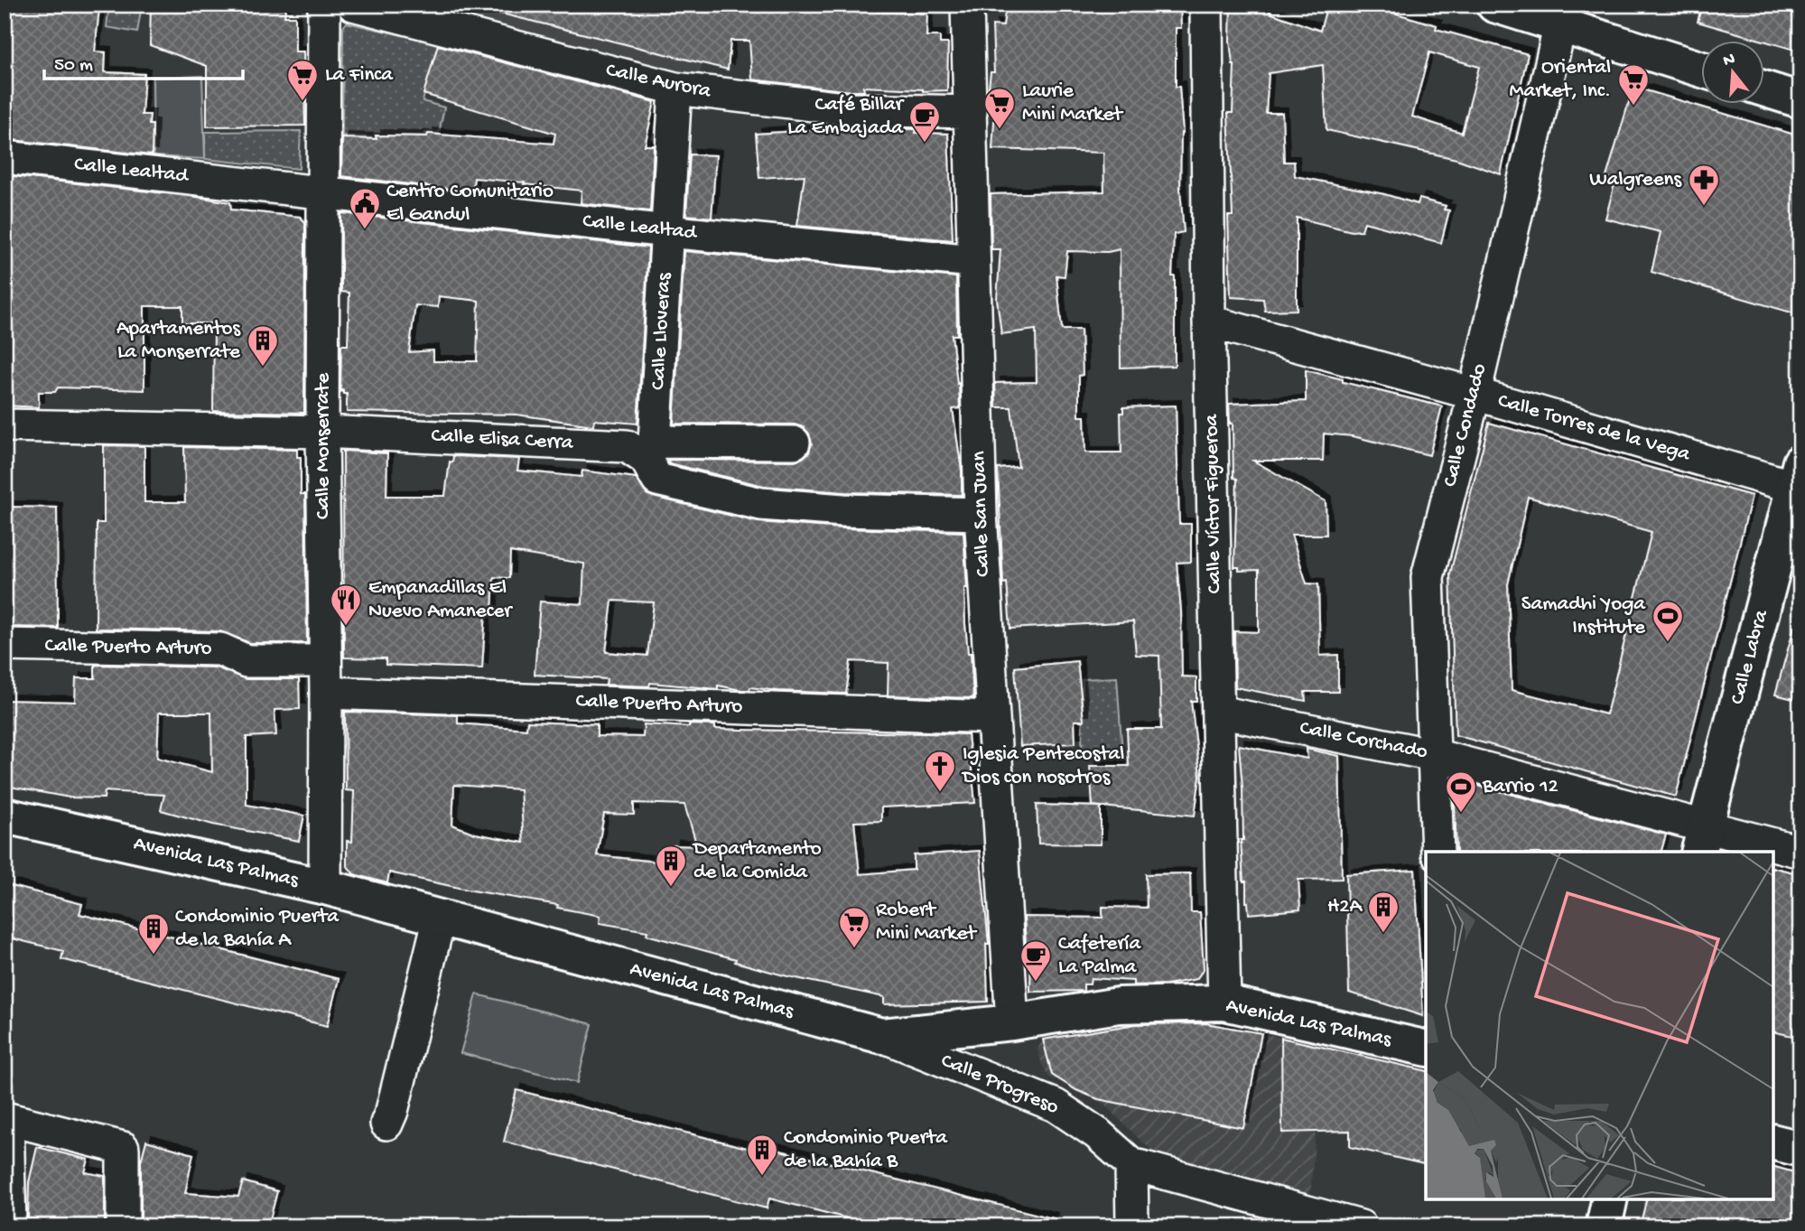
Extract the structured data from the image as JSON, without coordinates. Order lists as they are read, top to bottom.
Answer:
{
  "streets": {
    "street": [
      "Calle Aurora",
      "Calle Lealtad",
      "Calle Lloveras",
      "Calle Condado",
      "Calle Torres de la Vega",
      "Calle Elisa Cerra",
      "Calle Monserrate",
      "Calle Víctor Figueroa",
      "Calle San Juan",
      "Calle Puerto Arturo",
      "Calle Labra",
      "Calle Corchado",
      "Avenida Las Palmas",
      "Calle Progreso"
    ]
  },
  "crossings": [
    ["Calle Aurora", "Calle Lloveras"],
    ["Calle Aurora", "Calle San Juan"],
    ["Calle Lealtad", "Calle Lloveras"],
    ["Calle Lealtad", "Calle Monserrate"],
    ["Calle Lealtad", "Calle San Juan"],
    ["Calle Lloveras", "Calle Elisa Cerra"],
    ["Calle Condado", "Calle Torres de la Vega"],
    ["Calle Condado", "Calle Corchado"],
    ["Calle Torres de la Vega", "Calle Víctor Figueroa"],
    ["Calle Torres de la Vega", "Calle Labra"],
    ["Calle Elisa Cerra", "Calle Monserrate"],
    ["Calle Elisa Cerra", "Calle San Juan"],
    ["Calle Monserrate", "Calle Puerto Arturo"],
    ["Calle Monserrate", "Avenida Las Palmas"],
    ["Calle Víctor Figueroa", "Calle Corchado"],
    ["Calle Víctor Figueroa", "Avenida Las Palmas"],
    ["Calle San Juan", "Calle Puerto Arturo"],
    ["Calle San Juan", "Avenida Las Palmas"],
    ["Calle Labra", "Calle Corchado"],
    ["Avenida Las Palmas", "Calle Progreso"]
  ],
  "places": {
    "supermarket": [
      "La Finca",
      "Oriental Market, Inc.",
      "Laurie Mini Market",
      "Robert Mini Market"
    ],
    "cafe": ["Café Billar La Embajada", "Cafetería La Palma"],
    "pharmacy": ["Walgreens"],
    "public building": ["Centro Comunitario El Gandul"],
    "building": [
      "Apartamentos La Monserrate",
      "Departamento de la Comida",
      "H2A",
      "Condominio Puerta de la Bahía A",
      "Condominio Puerta de la Bahía B"
    ],
    "restaurant": ["Empanadillas El Nuevo Amanecer"],
    "sports": ["Samadhi Yoga Institute", "Barrio 12"],
    "church": ["Iglesia Pentecostal Dios con nosotros"]
  },
  "scale_bar": "50 m",
  "north": "top"
}
